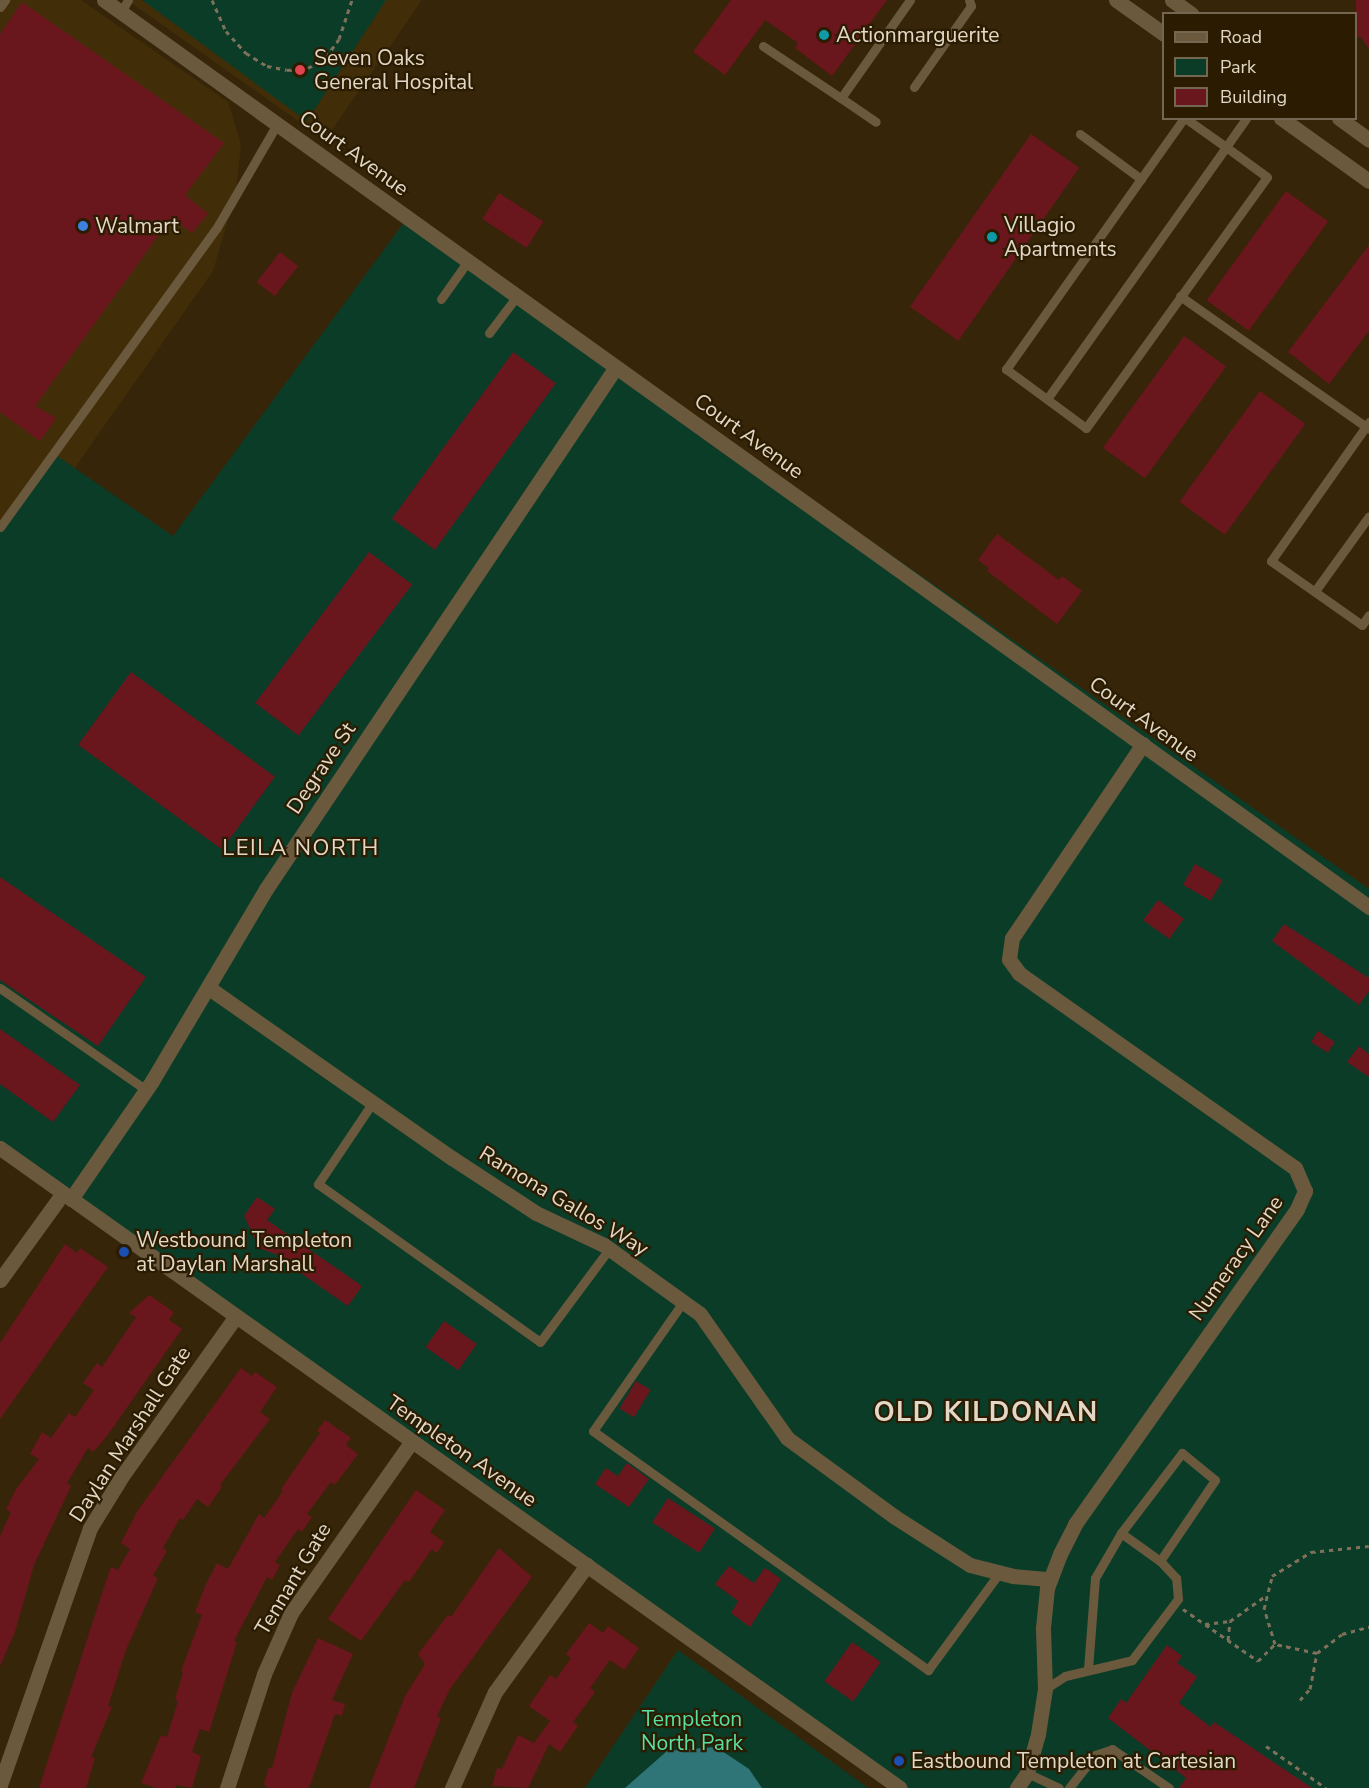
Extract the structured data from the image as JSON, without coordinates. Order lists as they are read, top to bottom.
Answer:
{
  "streets": {
    "street": [
      "Court Avenue",
      "Degrave St",
      "Ramona Gallos Way",
      "Numeracy Lane",
      "Daylan Marshall Gate",
      "Templeton Avenue",
      "Tennant Gate"
    ]
  },
  "crossings": [
    ["Court Avenue", "Degrave St"],
    ["Court Avenue", "Numeracy Lane"],
    ["Degrave St", "Ramona Gallos Way"],
    ["Degrave St", "Templeton Avenue"],
    ["Ramona Gallos Way", "Numeracy Lane"],
    ["Daylan Marshall Gate", "Templeton Avenue"],
    ["Templeton Avenue", "Tennant Gate"]
  ],
  "districts": ["LEILA NORTH", "OLD KILDONAN"],
  "parks": ["Templeton North Park"],
  "places": [
    "Actionmarguerite",
    "Seven Oaks General Hospital",
    "Walmart",
    "Villagio Apartments",
    "Westbound Templeton at Daylan Marshall",
    "Eastbound Templeton at Cartesian"
  ],
  "legend": ["Road", "Park", "Building"]
}
